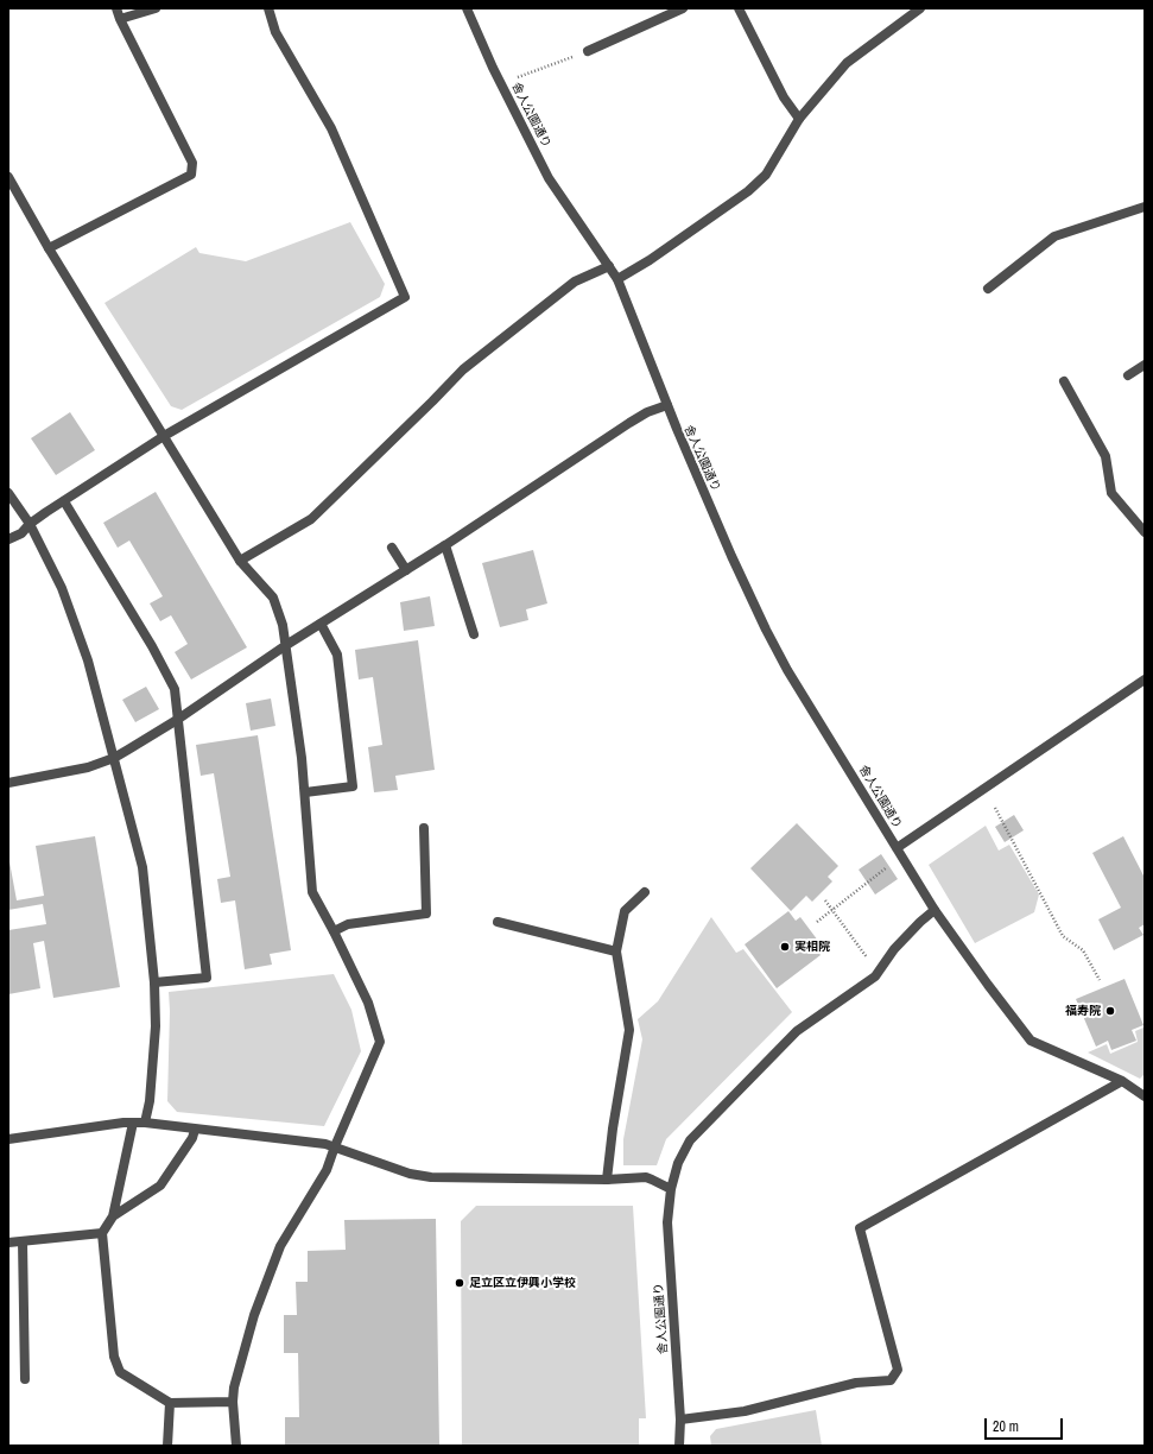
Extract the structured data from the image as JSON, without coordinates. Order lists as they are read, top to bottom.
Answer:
{
  "streets": {
    "street": ["舎人公園通り"]
  },
  "places": ["実相院", "福寿院", "足立区立伊興小学校"],
  "scale_bar": "20 m"
}
